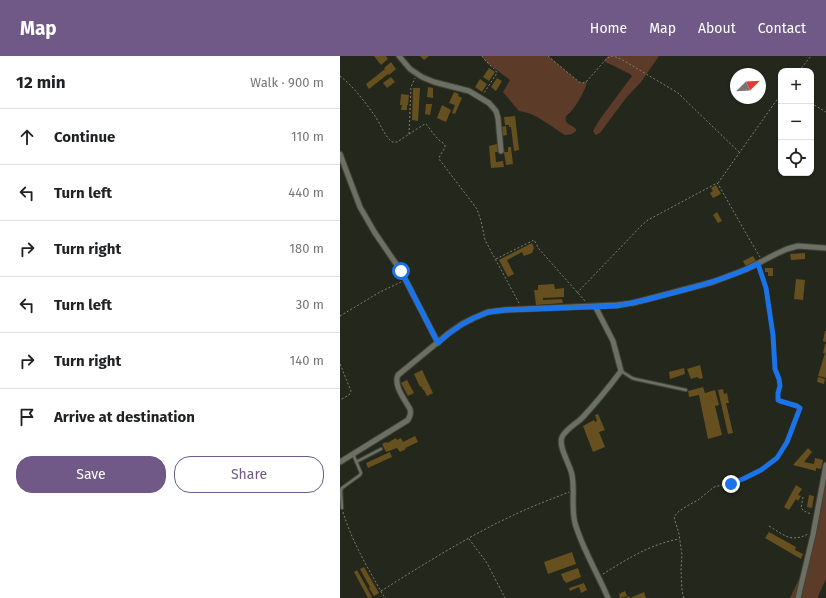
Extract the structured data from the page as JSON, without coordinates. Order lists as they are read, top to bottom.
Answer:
{
  "north": "top right",
  "page": {
    "header": "Map",
    "nav": [
      "Home",
      "Map",
      "About",
      "Contact"
    ],
    "heading": ["12 min", "Walk · 900 m"],
    "map_buttons": ["+", "−"],
    "list": [
      ["Continue", "110 m"],
      ["Turn left", "440 m"],
      ["Turn right", "180 m"],
      ["Turn left", "30 m"],
      ["Turn right", "140 m"],
      "Arrive at destination"
    ],
    "buttons": ["Save", "Share"]
  }
}
